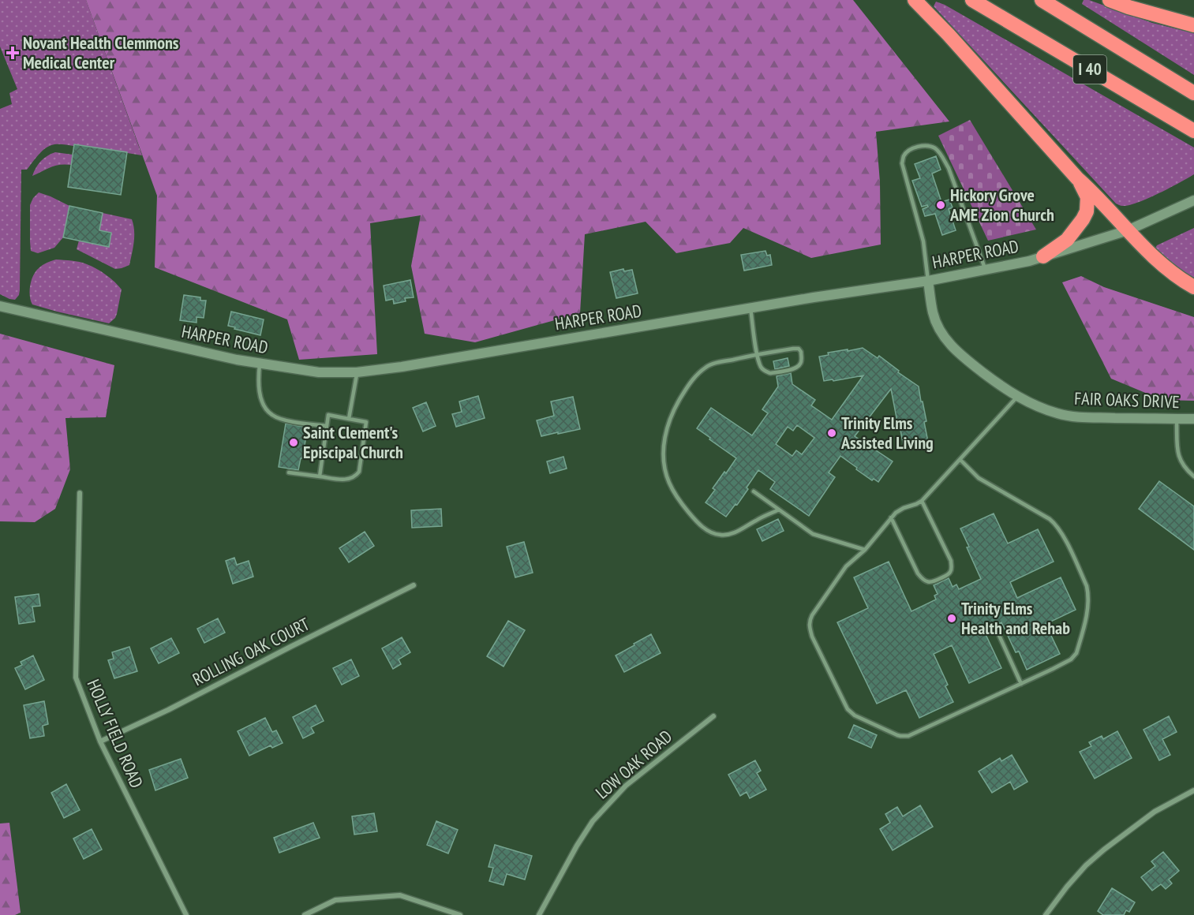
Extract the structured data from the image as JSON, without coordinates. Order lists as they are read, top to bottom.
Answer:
{
  "streets": {
    "highway": ["I 40"],
    "main road": ["HARPER ROAD", "FAIR OAKS DRIVE"],
    "street": ["ROLLING OAK COURT", "HOLLY FIELD ROAD", "LOW OAK ROAD"]
  },
  "crossings": [
    ["HARPER ROAD", "FAIR OAKS DRIVE"],
    ["ROLLING OAK COURT", "HOLLY FIELD ROAD"]
  ],
  "places": {
    "health": ["Novant Health Clemmons Medical Center"],
    "other": [
      "Hickory Grove AME Zion Church",
      "Trinity Elms Assisted Living",
      "Saint Clement's Episcipal Church",
      "Trinity Elms Health and Rehab"
    ]
  }
}
